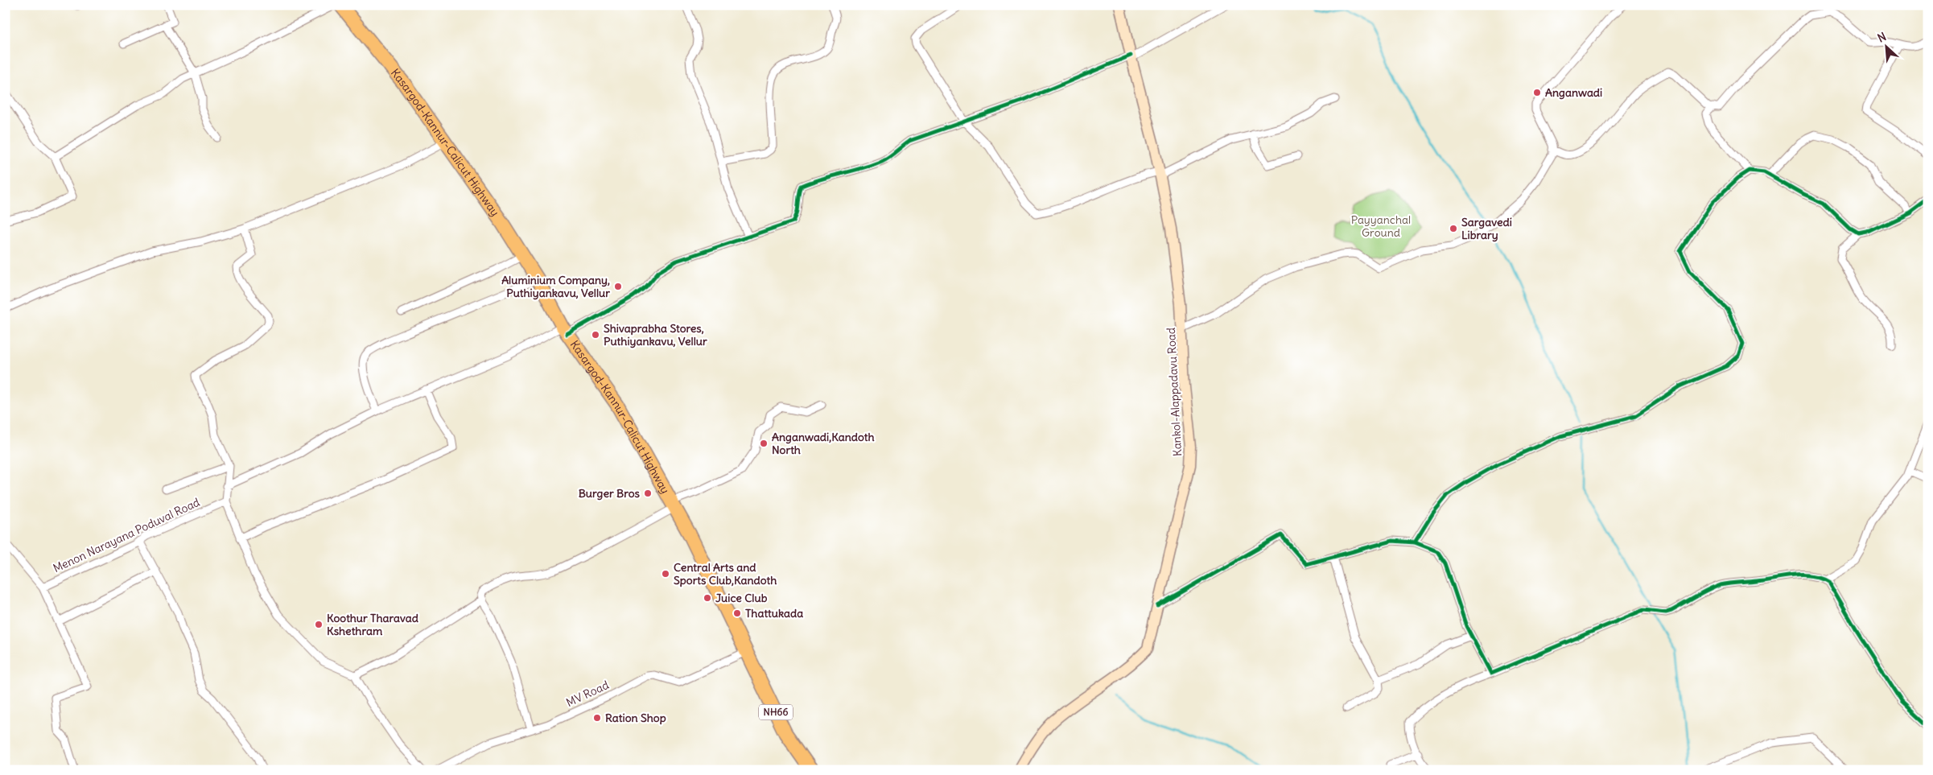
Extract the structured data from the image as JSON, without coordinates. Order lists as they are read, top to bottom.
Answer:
{
  "streets": {
    "highway": ["Kasargod-Kannur-Calicut Highway", "NH66"],
    "main road": ["Kankol-Alappadavu Road"],
    "street": ["Menon Narayana Poduval Road", "MV Road"]
  },
  "crossings": [
    ["Kasargod-Kannur-Calicut Highway", "MV Road"]
  ],
  "parks": ["Payyanchal Ground"],
  "places": [
    "Anganwadi",
    "Sargavedi Library",
    "Aluminium Company, Puthiyankavu, Vellur",
    "Shivaprabha Stores, Puthiyankavu, Vellur",
    "Anganwadi,Kandoth North",
    "Burger Bros",
    "Central Arts and Sports Club,Kandoth",
    "Juice Club",
    "Thattukada",
    "Koothur Tharavad Kshethram",
    "Ration Shop"
  ],
  "north": "top left"
}
